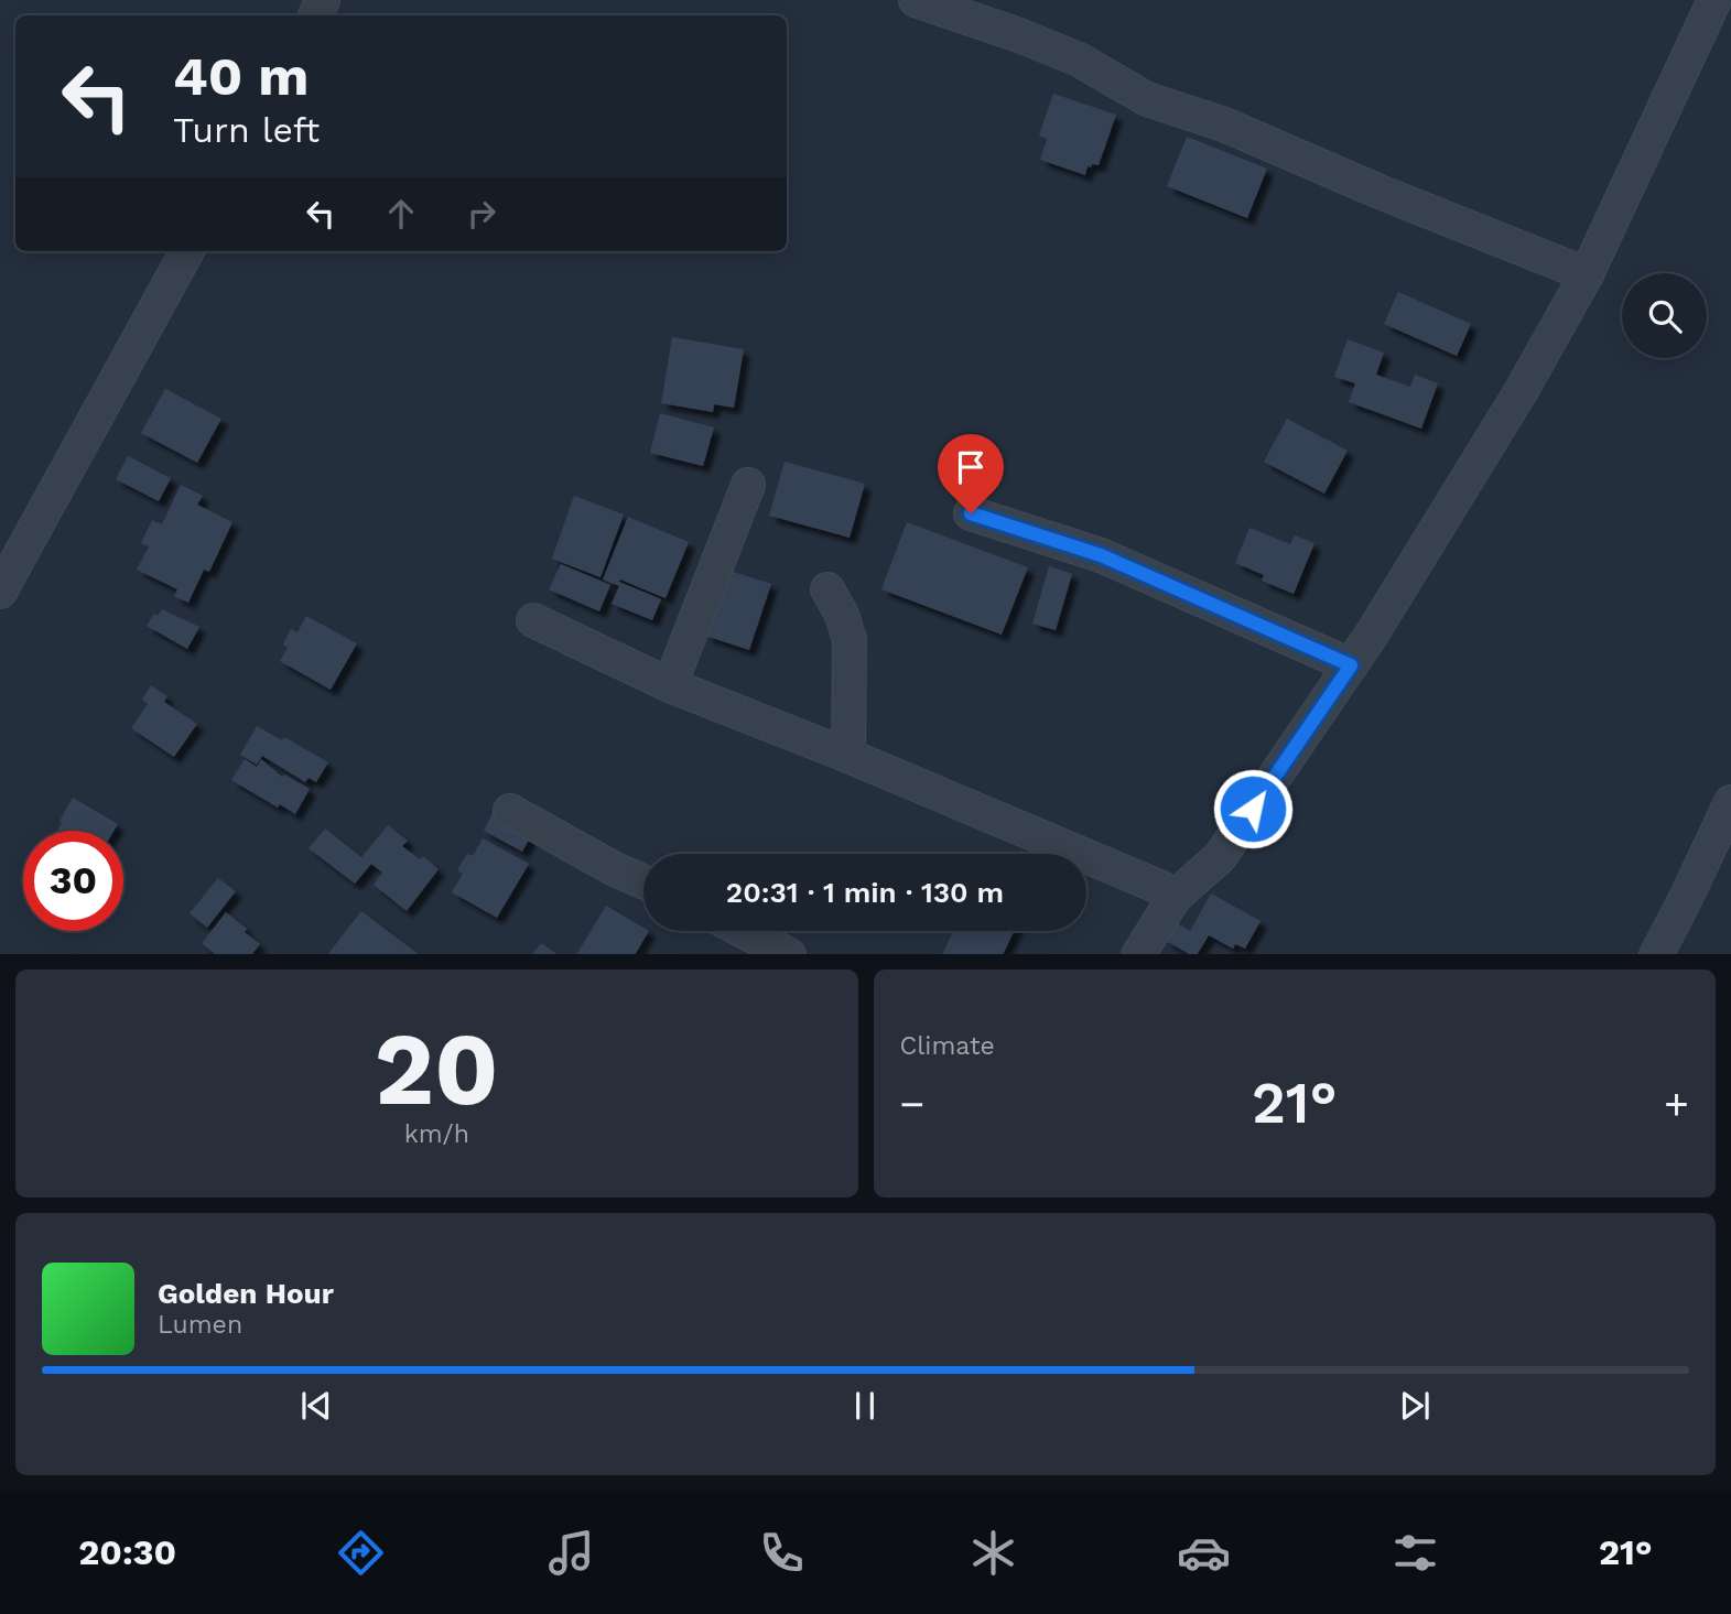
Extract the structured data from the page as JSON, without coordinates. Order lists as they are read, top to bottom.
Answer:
{
  "page": {
    "turn": ["40 m", "Turn left"],
    "limit": "30",
    "trip": "20:31 · 1 min · 130 m",
    "tile": [
      ["20", "km/h"],
      "Climate"
    ],
    "heat": ["−", "21°", "+"],
    "song": ["Golden Hour", "Lumen"],
    "tabs": ["20:30", "21°"]
  }
}
